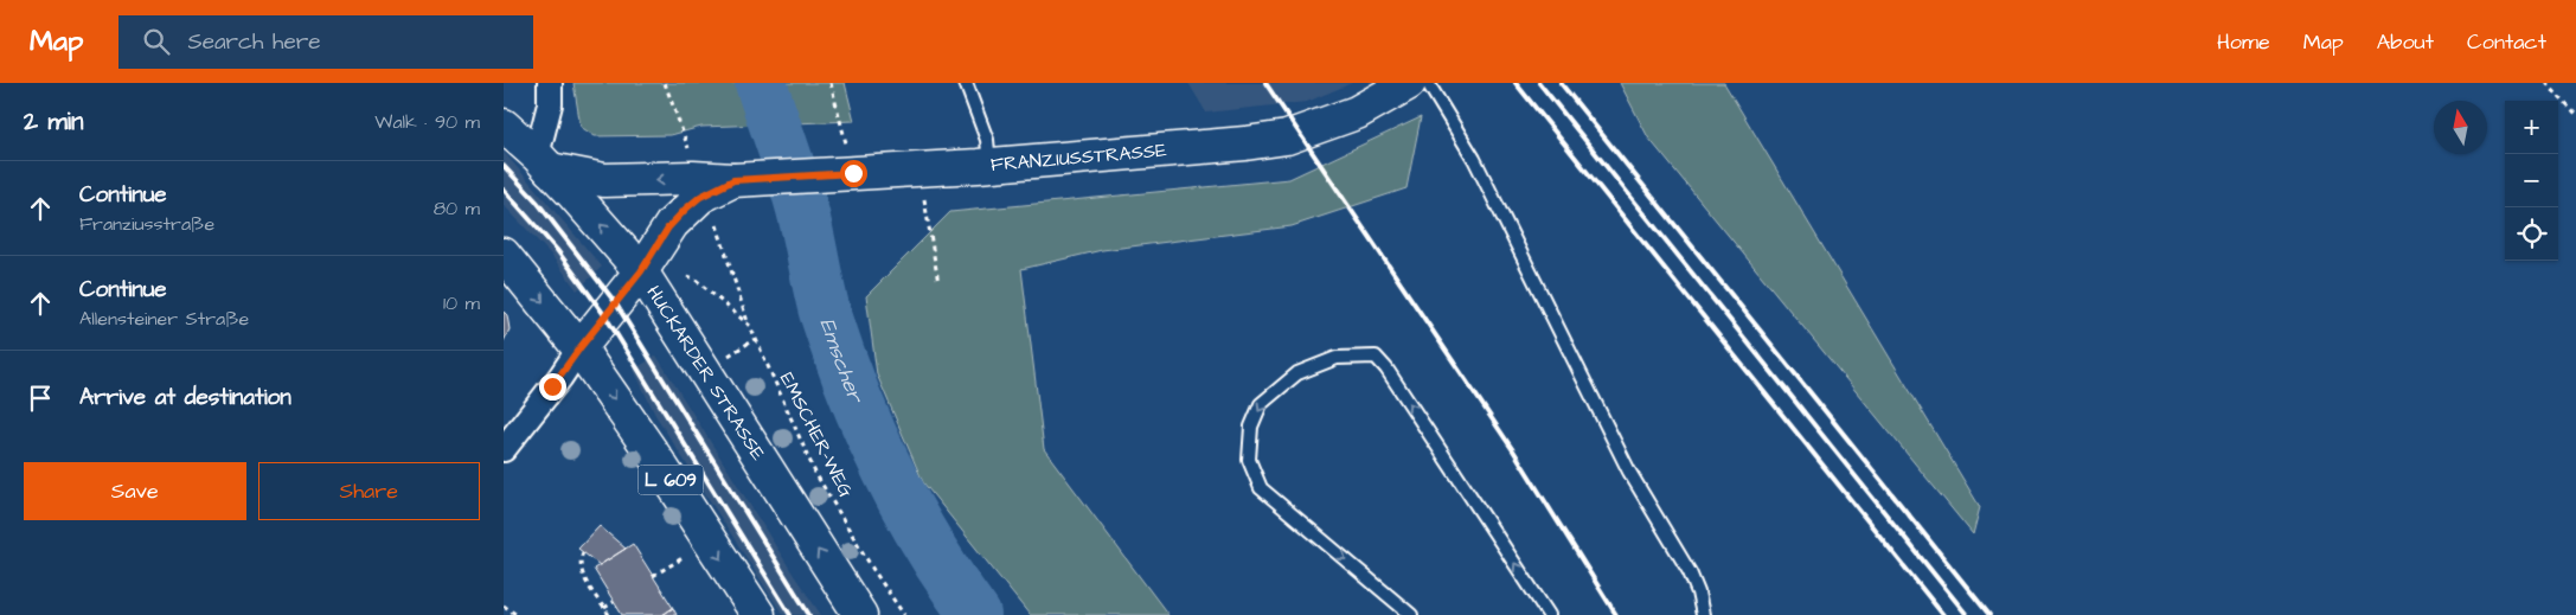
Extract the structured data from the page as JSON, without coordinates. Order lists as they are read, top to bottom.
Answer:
{
  "streets": {
    "street": ["FRANZIUSSTRASSE", "HUCKARDER STRASSE", "L 609"],
    "path": ["EMSCHER-WEG"]
  },
  "crossings": [
    ["FRANZIUSSTRASSE", "HUCKARDER STRASSE"],
    ["FRANZIUSSTRASSE", "L 609"]
  ],
  "water": ["Emscher"],
  "north": "top",
  "page": {
    "header": "Map",
    "search": "Search here",
    "nav": [
      "Home",
      "Map",
      "About",
      "Contact"
    ],
    "heading": ["2 min", "Walk · 90 m"],
    "map_buttons": ["+", "−"],
    "list": [
      ["Continue", "Franziusstraße", "80 m"],
      ["Continue", "Allensteiner Straße", "10 m"],
      "Arrive at destination"
    ],
    "buttons": ["Save", "Share"]
  }
}
